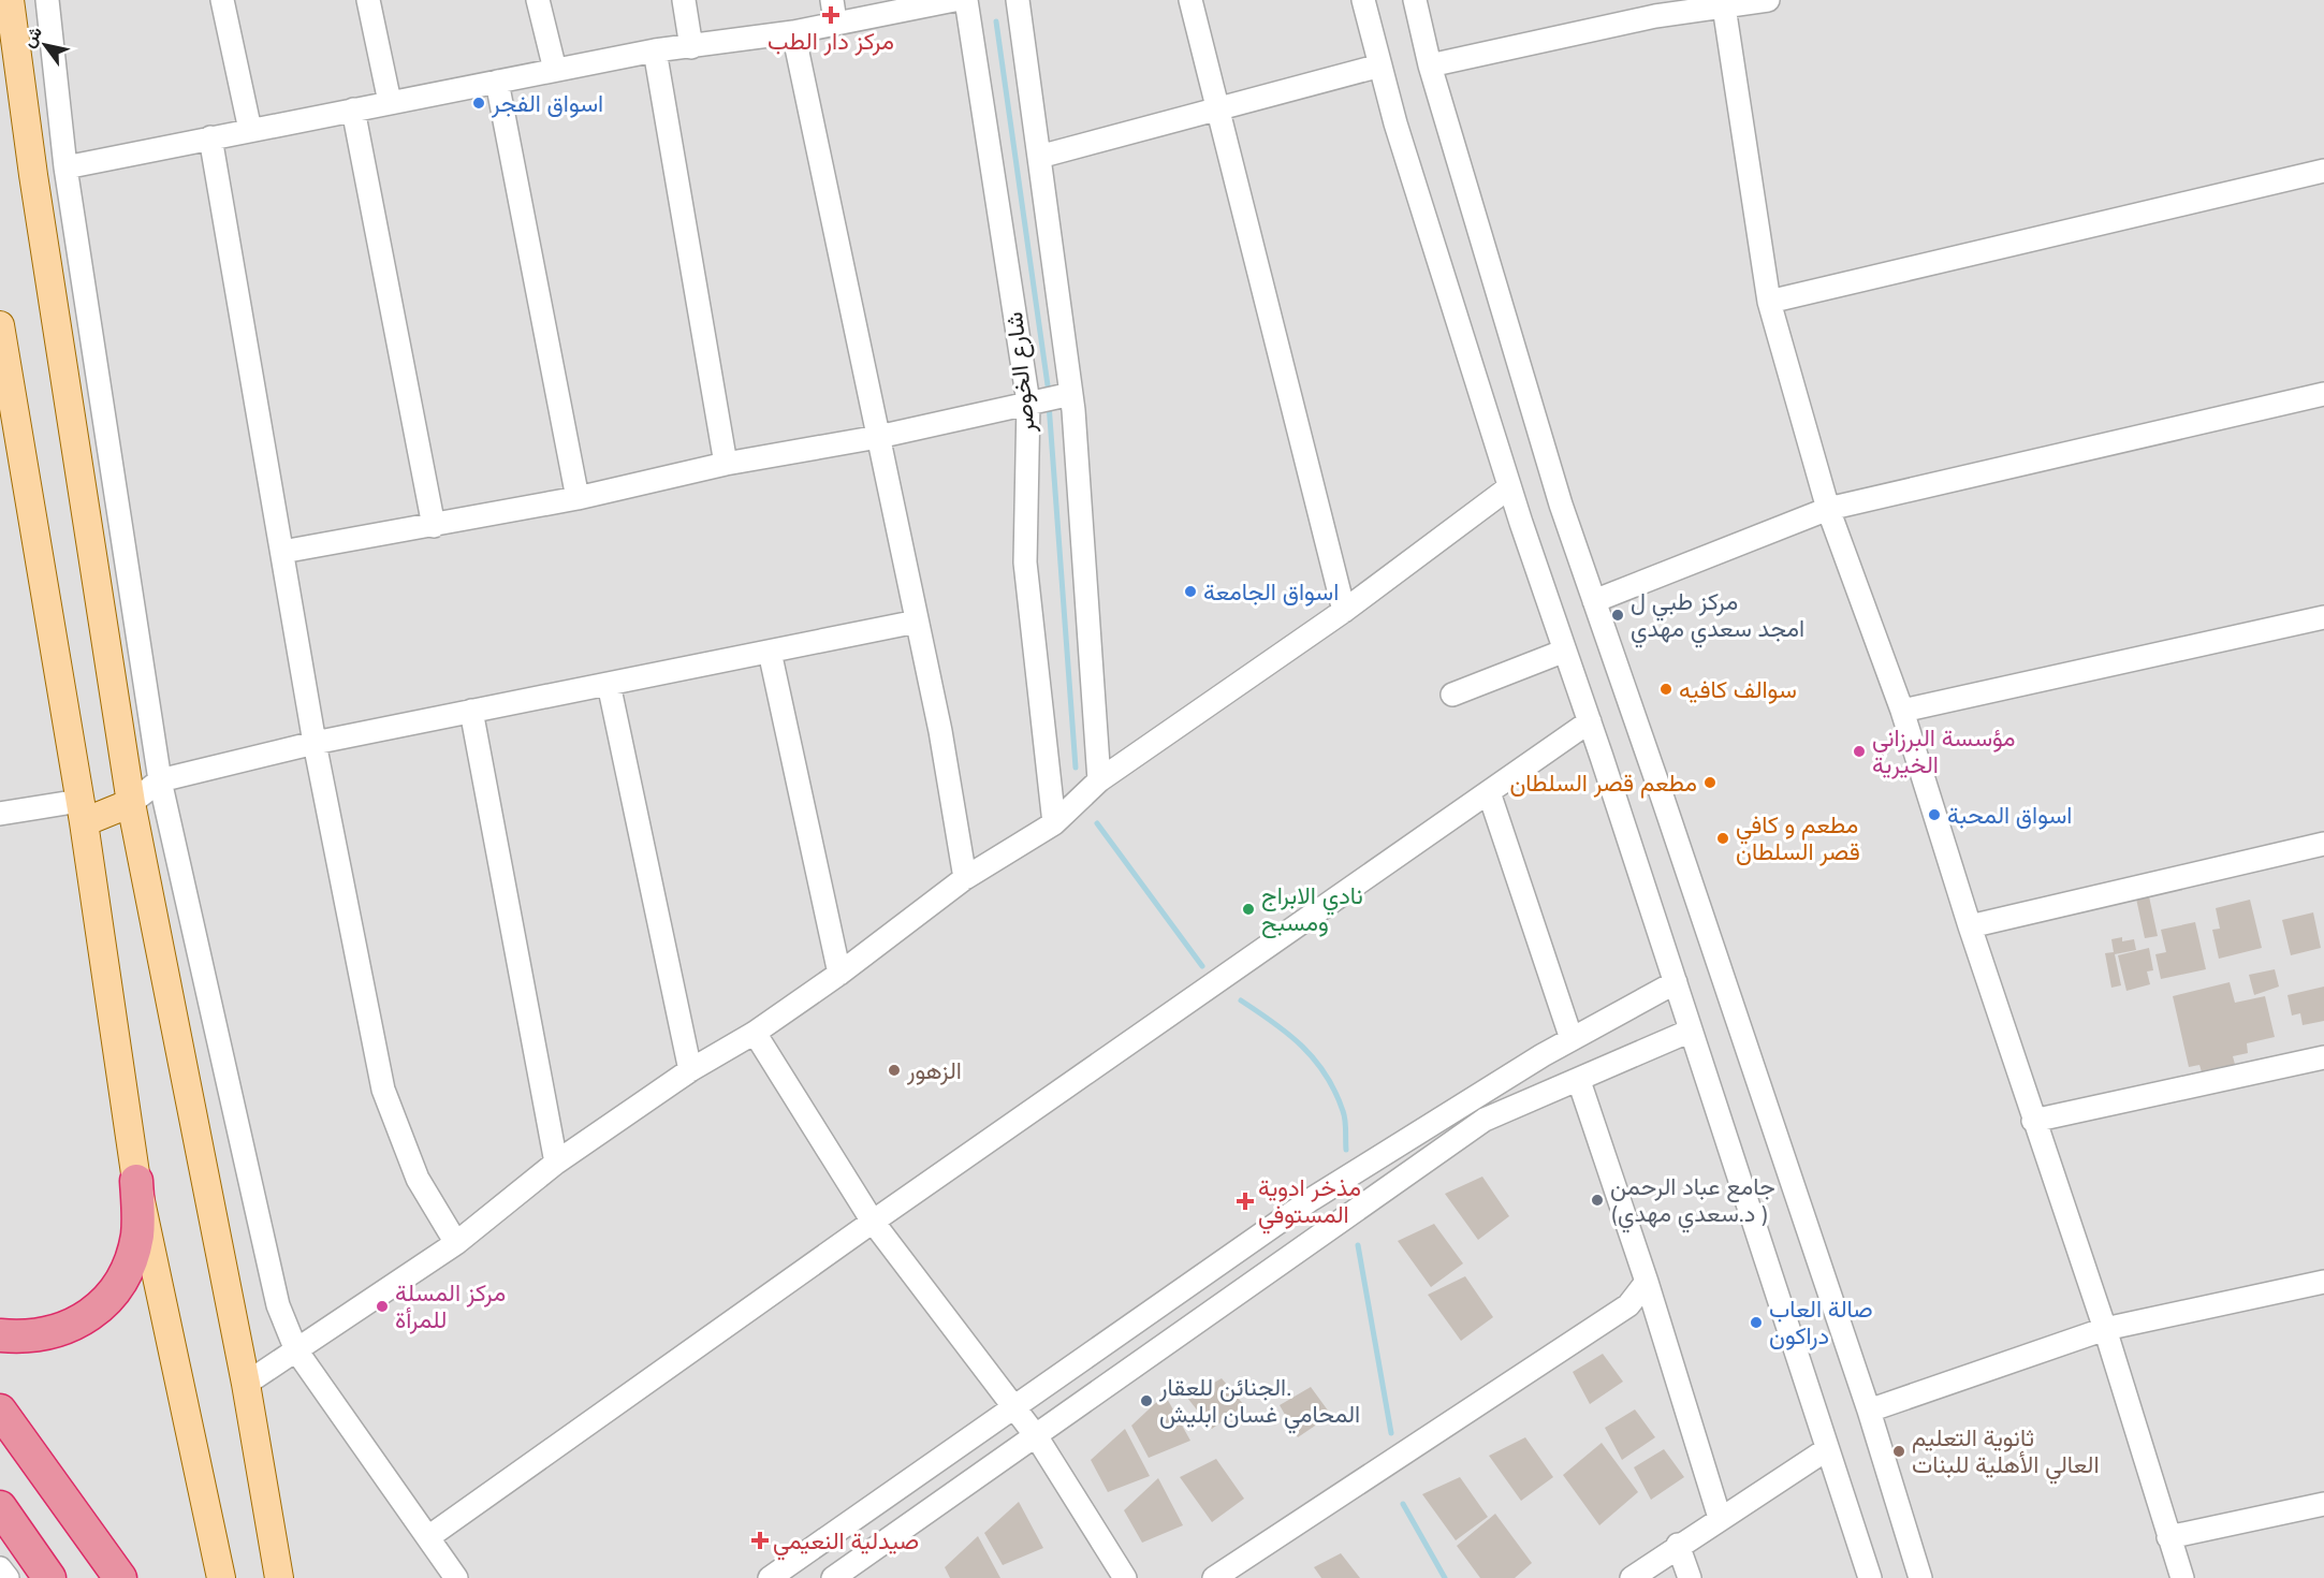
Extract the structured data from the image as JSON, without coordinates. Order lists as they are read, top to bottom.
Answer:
{
  "streets": {
    "street": ["شارع الخوصر"]
  },
  "places": {
    "health": ["مركز دار الطب", "مذخر ادویة المستوفي", "صيدلية النعيمي"],
    "other": [
      "اسواق الفجر",
      "اسواق الجامعة",
      "مركز طبي ل امجد سعدي مهدي",
      "سوالف كافيه",
      "مؤسسة البرزاني الخيرية",
      "مطعم قصر السلطان",
      "اسواق المحبة",
      "مطعم و كافي قصر السلطان",
      "نادي الابراج ومسبح",
      "الزهور",
      "جامع عباد الرحمن (د.سعدي مهدي )",
      "مركز المسلة للمرأة",
      "صالة العاب دراكون",
      "الجنائن للعقار. المحامي غسان ابليش",
      "ثانوية التعليم العالي الأهلية للبنات"
    ]
  },
  "north": "top left"
}
